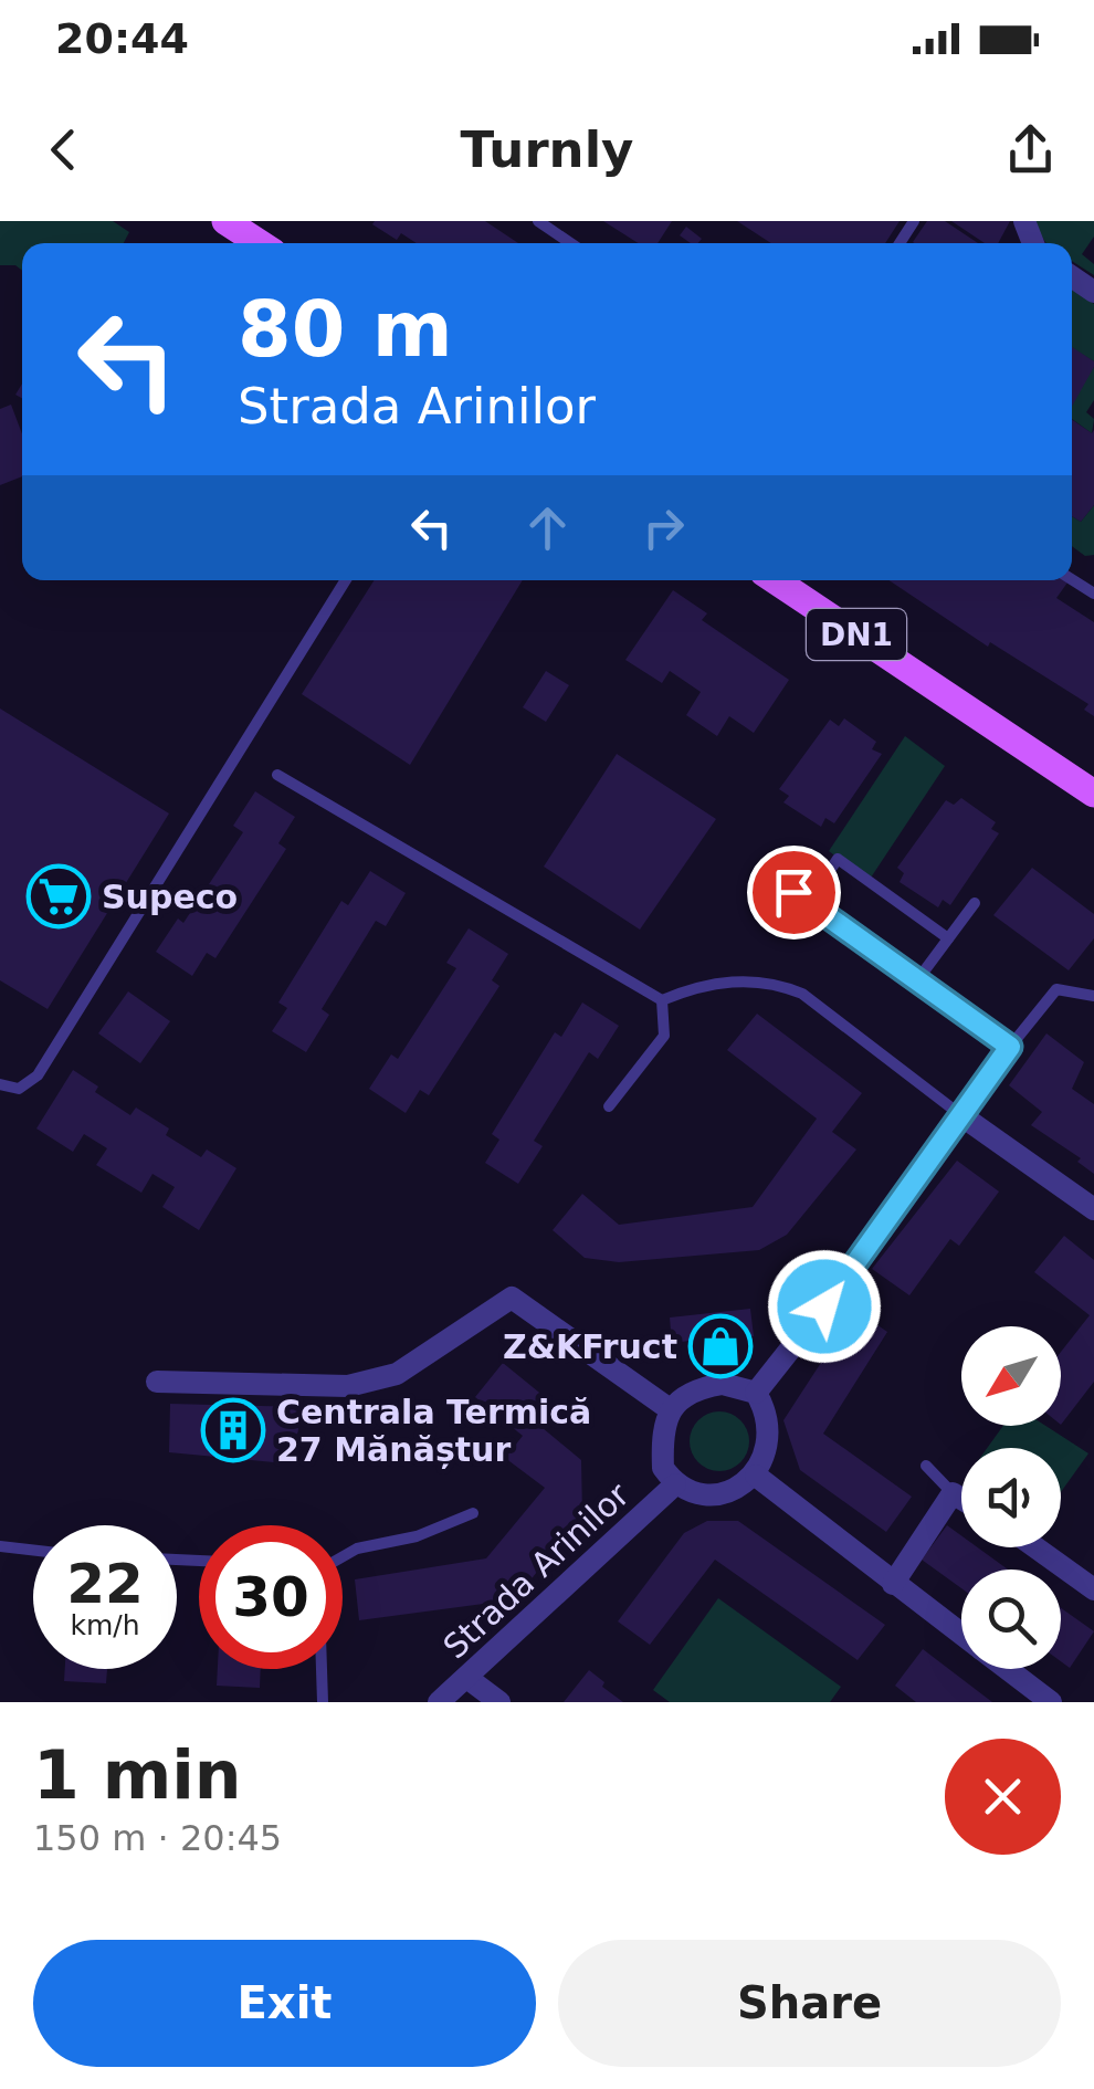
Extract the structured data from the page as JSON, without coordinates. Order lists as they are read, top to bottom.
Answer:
{
  "streets": {
    "main road": ["DN1"],
    "street": ["Strada Arinilor"]
  },
  "places": {
    "supermarket": ["Supeco"],
    "shop": ["Z&KFruct"],
    "building": ["Centrala Termică 27 Mănăștur"]
  },
  "north": "bottom left",
  "page": {
    "status": "20:44",
    "header": "Turnly",
    "turn": ["80 m", "Strada Arinilor"],
    "speed": "22 km/h",
    "limit": "30",
    "heading": ["1 min", "150 m · 20:45"],
    "buttons": ["Exit", "Share"]
  }
}
